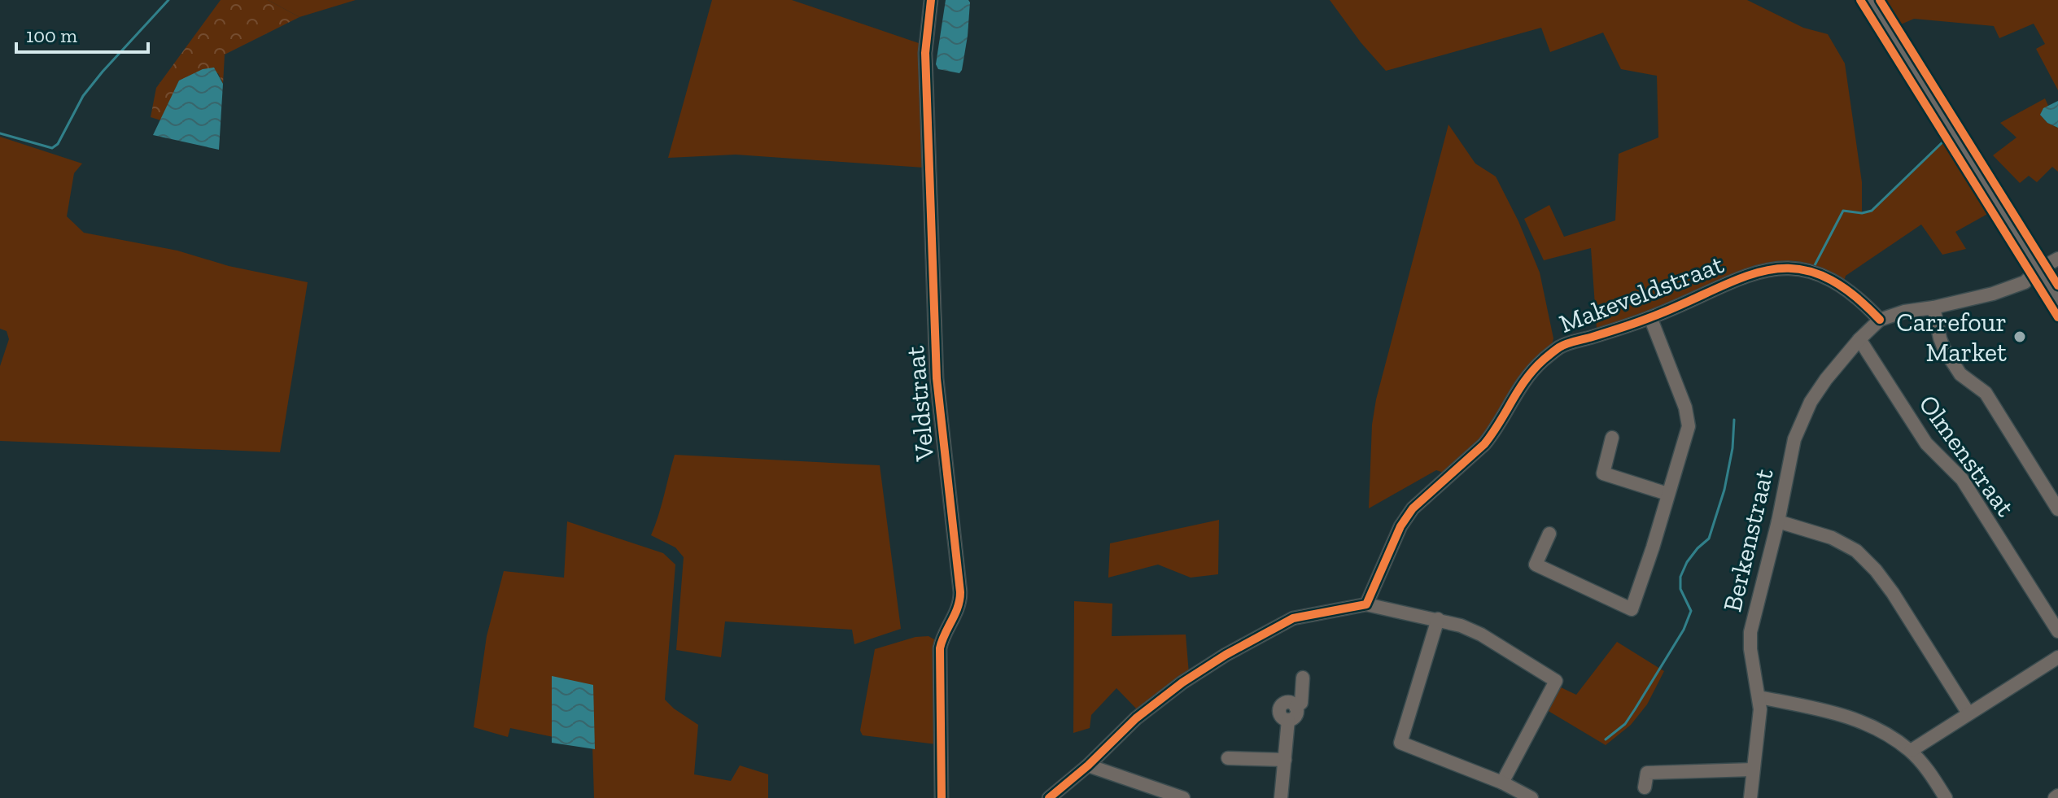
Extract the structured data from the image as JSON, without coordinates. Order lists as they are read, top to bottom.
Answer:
{
  "streets": {
    "street": [
      "Makeveldstraat",
      "Veldstraat",
      "Olmenstraat",
      "Berkenstraat"
    ]
  },
  "crossings": [
    ["Makeveldstraat", "Berkenstraat"],
    ["Olmenstraat", "Berkenstraat"]
  ],
  "places": ["Carrefour Market"],
  "scale_bar": "100 m"
}
